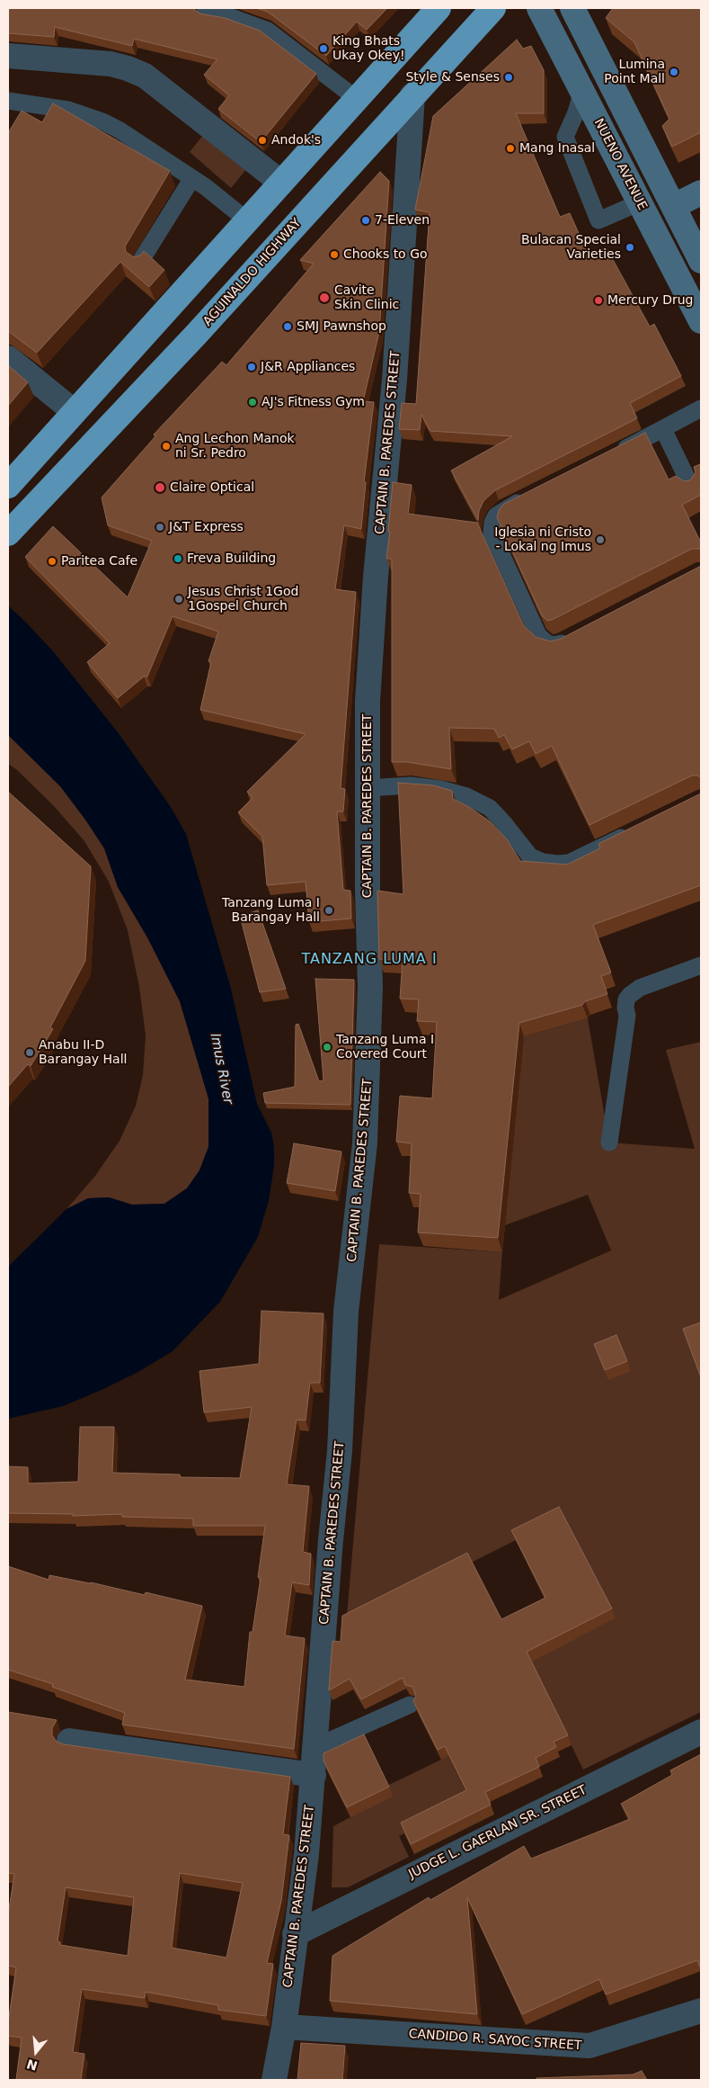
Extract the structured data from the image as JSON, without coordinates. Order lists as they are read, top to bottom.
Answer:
{
  "streets": {
    "highway": ["AGUINALDO HIGHWAY"],
    "main road": ["NUENO AVENUE"],
    "street": ["CAPTAIN B. PAREDES STREET", "JUDGE L. GAERLAN SR. STREET", "CANDIDO R. SAYOC STREET"]
  },
  "crossings": [
    ["AGUINALDO HIGHWAY", "CAPTAIN B. PAREDES STREET"],
    ["CAPTAIN B. PAREDES STREET", "JUDGE L. GAERLAN SR. STREET"],
    ["CAPTAIN B. PAREDES STREET", "CANDIDO R. SAYOC STREET"]
  ],
  "districts": ["TANZANG LUMA I"],
  "water": ["Imus River"],
  "places": [
    "King Bhats Ukay Okey!",
    "Lumina Point Mall",
    "Style & Senses",
    "Andok's",
    "Mang Inasal",
    "7-Eleven",
    "Bulacan Special Varieties",
    "Chooks to Go",
    "Cavite Skin Clinic",
    "Mercury Drug",
    "SMJ Pawnshop",
    "J&R Appliances",
    "AJ's Fitness Gym",
    "Ang Lechon Manok ni Sr. Pedro",
    "Claire Optical",
    "J&T Express",
    "Iglesia ni Cristo - Lokal ng Imus",
    "Freva Building",
    "Paritea Cafe",
    "Jesus Christ 1God 1Gospel Church",
    "Tanzang Luma I Barangay Hall",
    "Tanzang Luma I Covered Court",
    "Anabu II-D Barangay Hall"
  ],
  "north": "bottom"
}
